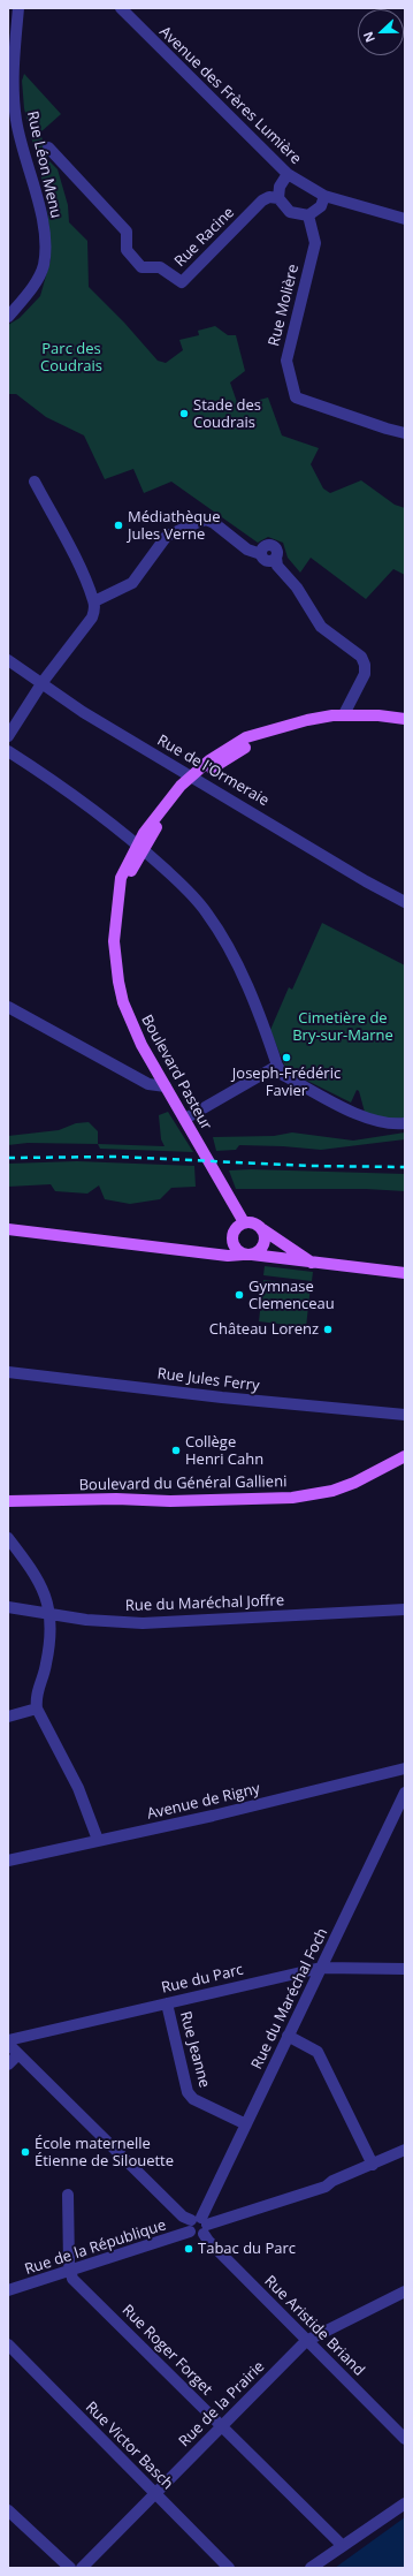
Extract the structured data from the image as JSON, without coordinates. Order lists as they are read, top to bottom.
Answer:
{
  "streets": {
    "main road": ["Boulevard Pasteur", "Boulevard du Général Gallieni"],
    "street": [
      "Avenue des Frères Lumière",
      "Rue Léon Menu",
      "Rue Racine",
      "Rue Molière",
      "Rue de l'Ormeraie",
      "Rue Jules Ferry",
      "Rue du Maréchal Joffre",
      "Avenue de Rigny",
      "Rue du Parc",
      "Rue du Maréchal Foch",
      "Rue Jeanne",
      "Rue de la République",
      "Rue Aristide Briand",
      "Rue Roger Forget",
      "Rue de la Prairie",
      "Rue Victor Basch"
    ]
  },
  "crossings": [
    ["Rue de l'Ormeraie", "Boulevard Pasteur"],
    ["Rue du Parc", "Rue du Maréchal Foch"],
    ["Rue du Parc", "Rue Jeanne"],
    ["Rue du Parc", "Rue Aristide Briand"],
    ["Rue du Maréchal Foch", "Rue Jeanne"],
    ["Rue du Maréchal Foch", "Rue de la République"],
    ["Rue du Maréchal Foch", "Rue Aristide Briand"],
    ["Rue de la République", "Rue Aristide Briand"],
    ["Rue de la République", "Rue Roger Forget"],
    ["Rue Aristide Briand", "Rue de la Prairie"],
    ["Rue Roger Forget", "Rue de la Prairie"],
    ["Rue de la Prairie", "Rue Victor Basch"]
  ],
  "parks": ["Parc des Coudrais", "Cimetière de Bry-sur-Marne"],
  "places": [
    "Stade des Coudrais",
    "Médiathèque Jules Verne",
    "Joseph-Frédéric Favier",
    "Gymnase Clemenceau",
    "Château Lorenz",
    "Collège Henri Cahn",
    "École maternelle Étienne de Silouette",
    "Tabac du Parc"
  ],
  "north": "left"
}
